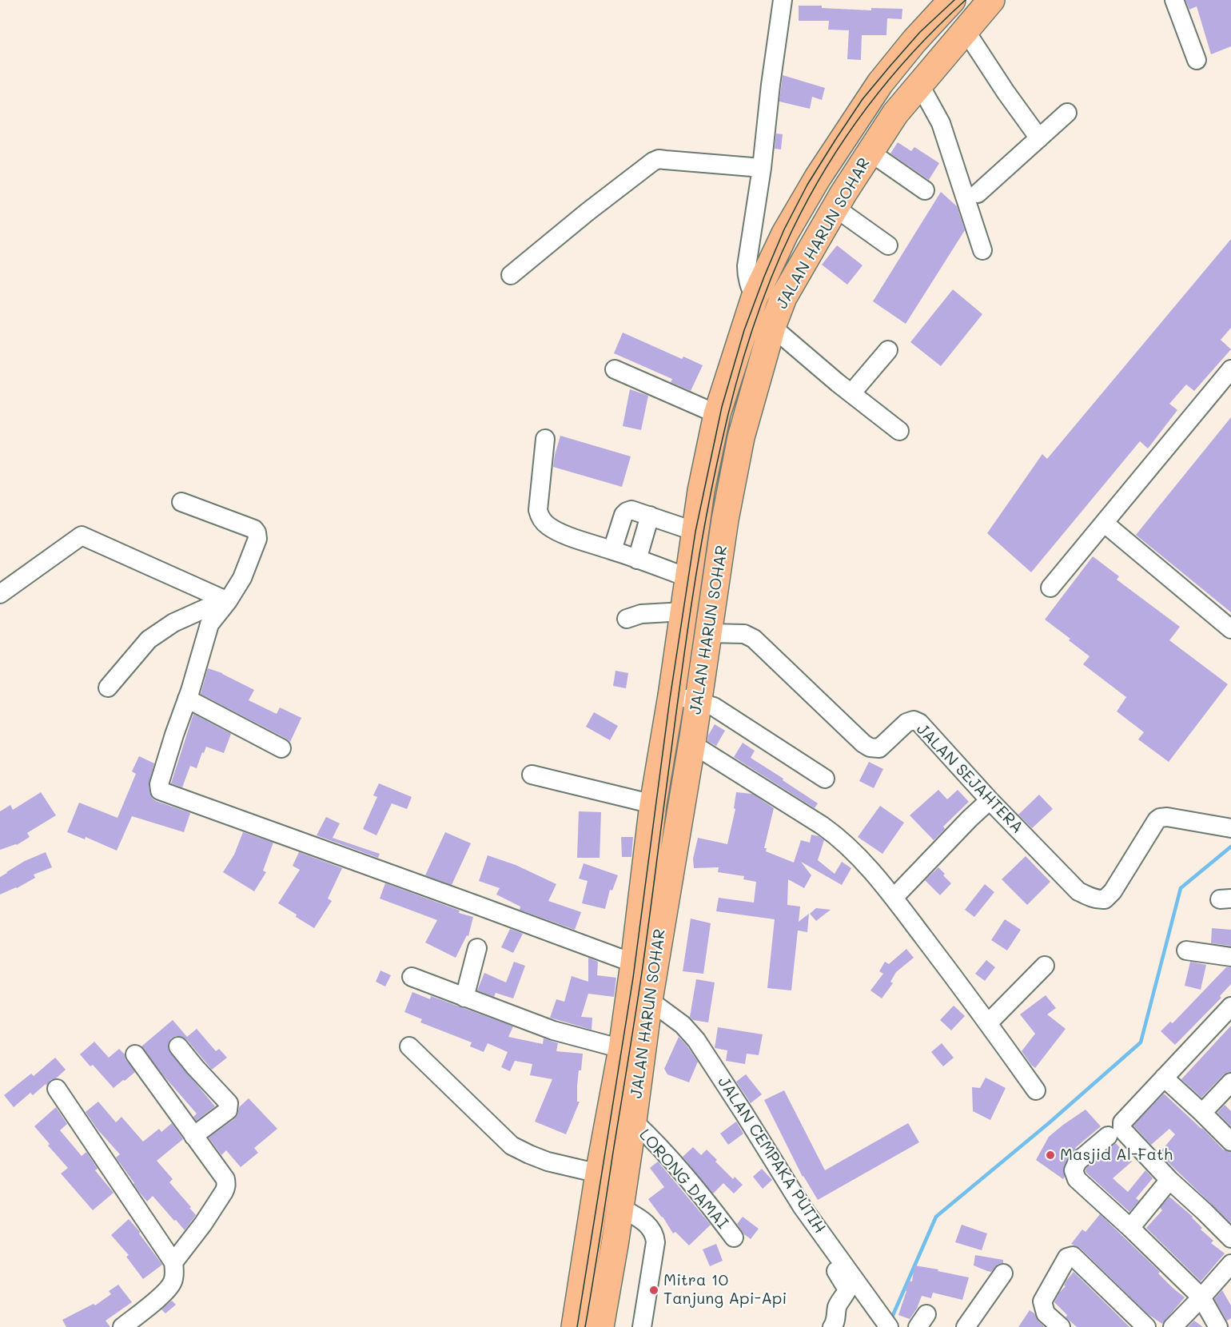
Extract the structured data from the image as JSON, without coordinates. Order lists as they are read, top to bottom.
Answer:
{
  "streets": {
    "highway": ["JALAN HARUN SOHAR"],
    "street": ["JALAN SEJAHTERA", "JALAN CEMPAKA PUTIH", "LORONG DAMAI"]
  },
  "crossings": [
    ["JALAN HARUN SOHAR", "JALAN SEJAHTERA"],
    ["JALAN HARUN SOHAR", "JALAN CEMPAKA PUTIH"],
    ["JALAN HARUN SOHAR", "LORONG DAMAI"]
  ],
  "places": ["Masjid Al-Fath", "Mitra 10 Tanjung Api-Api"]
}
